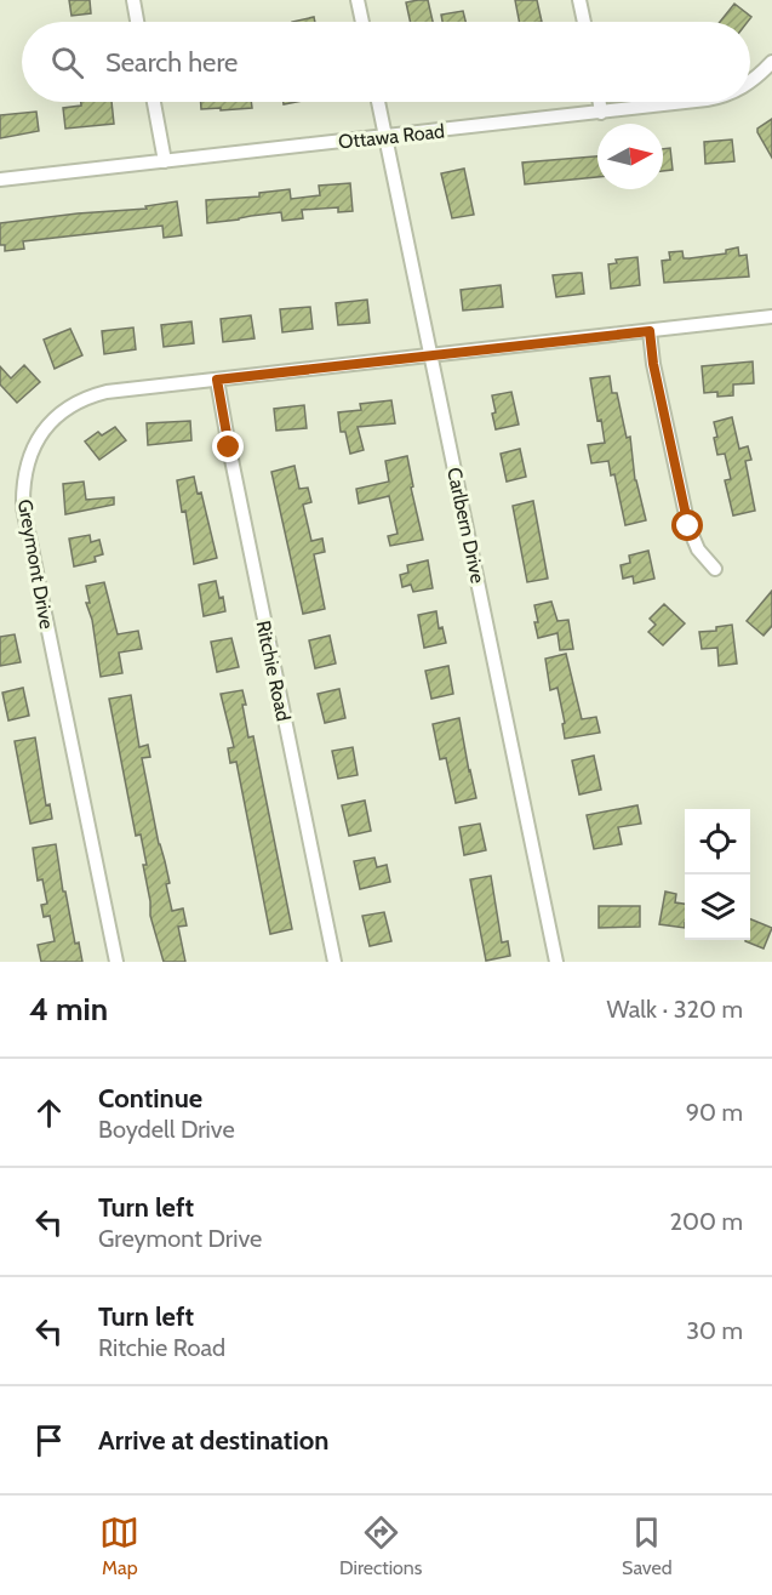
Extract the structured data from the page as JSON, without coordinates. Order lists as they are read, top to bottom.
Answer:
{
  "streets": {
    "street": [
      "Ottawa Road",
      "Carlbern Drive",
      "Greymont Drive",
      "Ritchie Road"
    ]
  },
  "crossings": [
    ["Ottawa Road", "Carlbern Drive"],
    ["Carlbern Drive", "Greymont Drive"],
    ["Greymont Drive", "Ritchie Road"]
  ],
  "north": "right",
  "page": {
    "search": "Search here",
    "heading": ["4 min", "Walk · 320 m"],
    "list": [
      ["Continue", "Boydell Drive", "90 m"],
      ["Turn left", "Greymont Drive", "200 m"],
      ["Turn left", "Ritchie Road", "30 m"],
      "Arrive at destination"
    ],
    "nav": ["Map", "Directions", "Saved"]
  }
}
